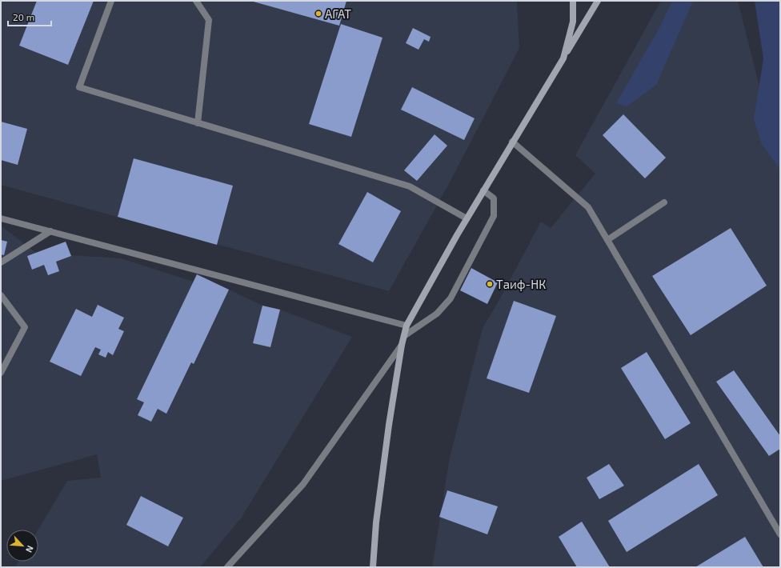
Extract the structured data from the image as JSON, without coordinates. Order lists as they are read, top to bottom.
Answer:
{
  "places": ["АГАТ", "Таиф-НК"],
  "scale_bar": "20 m",
  "north": "bottom right"
}
